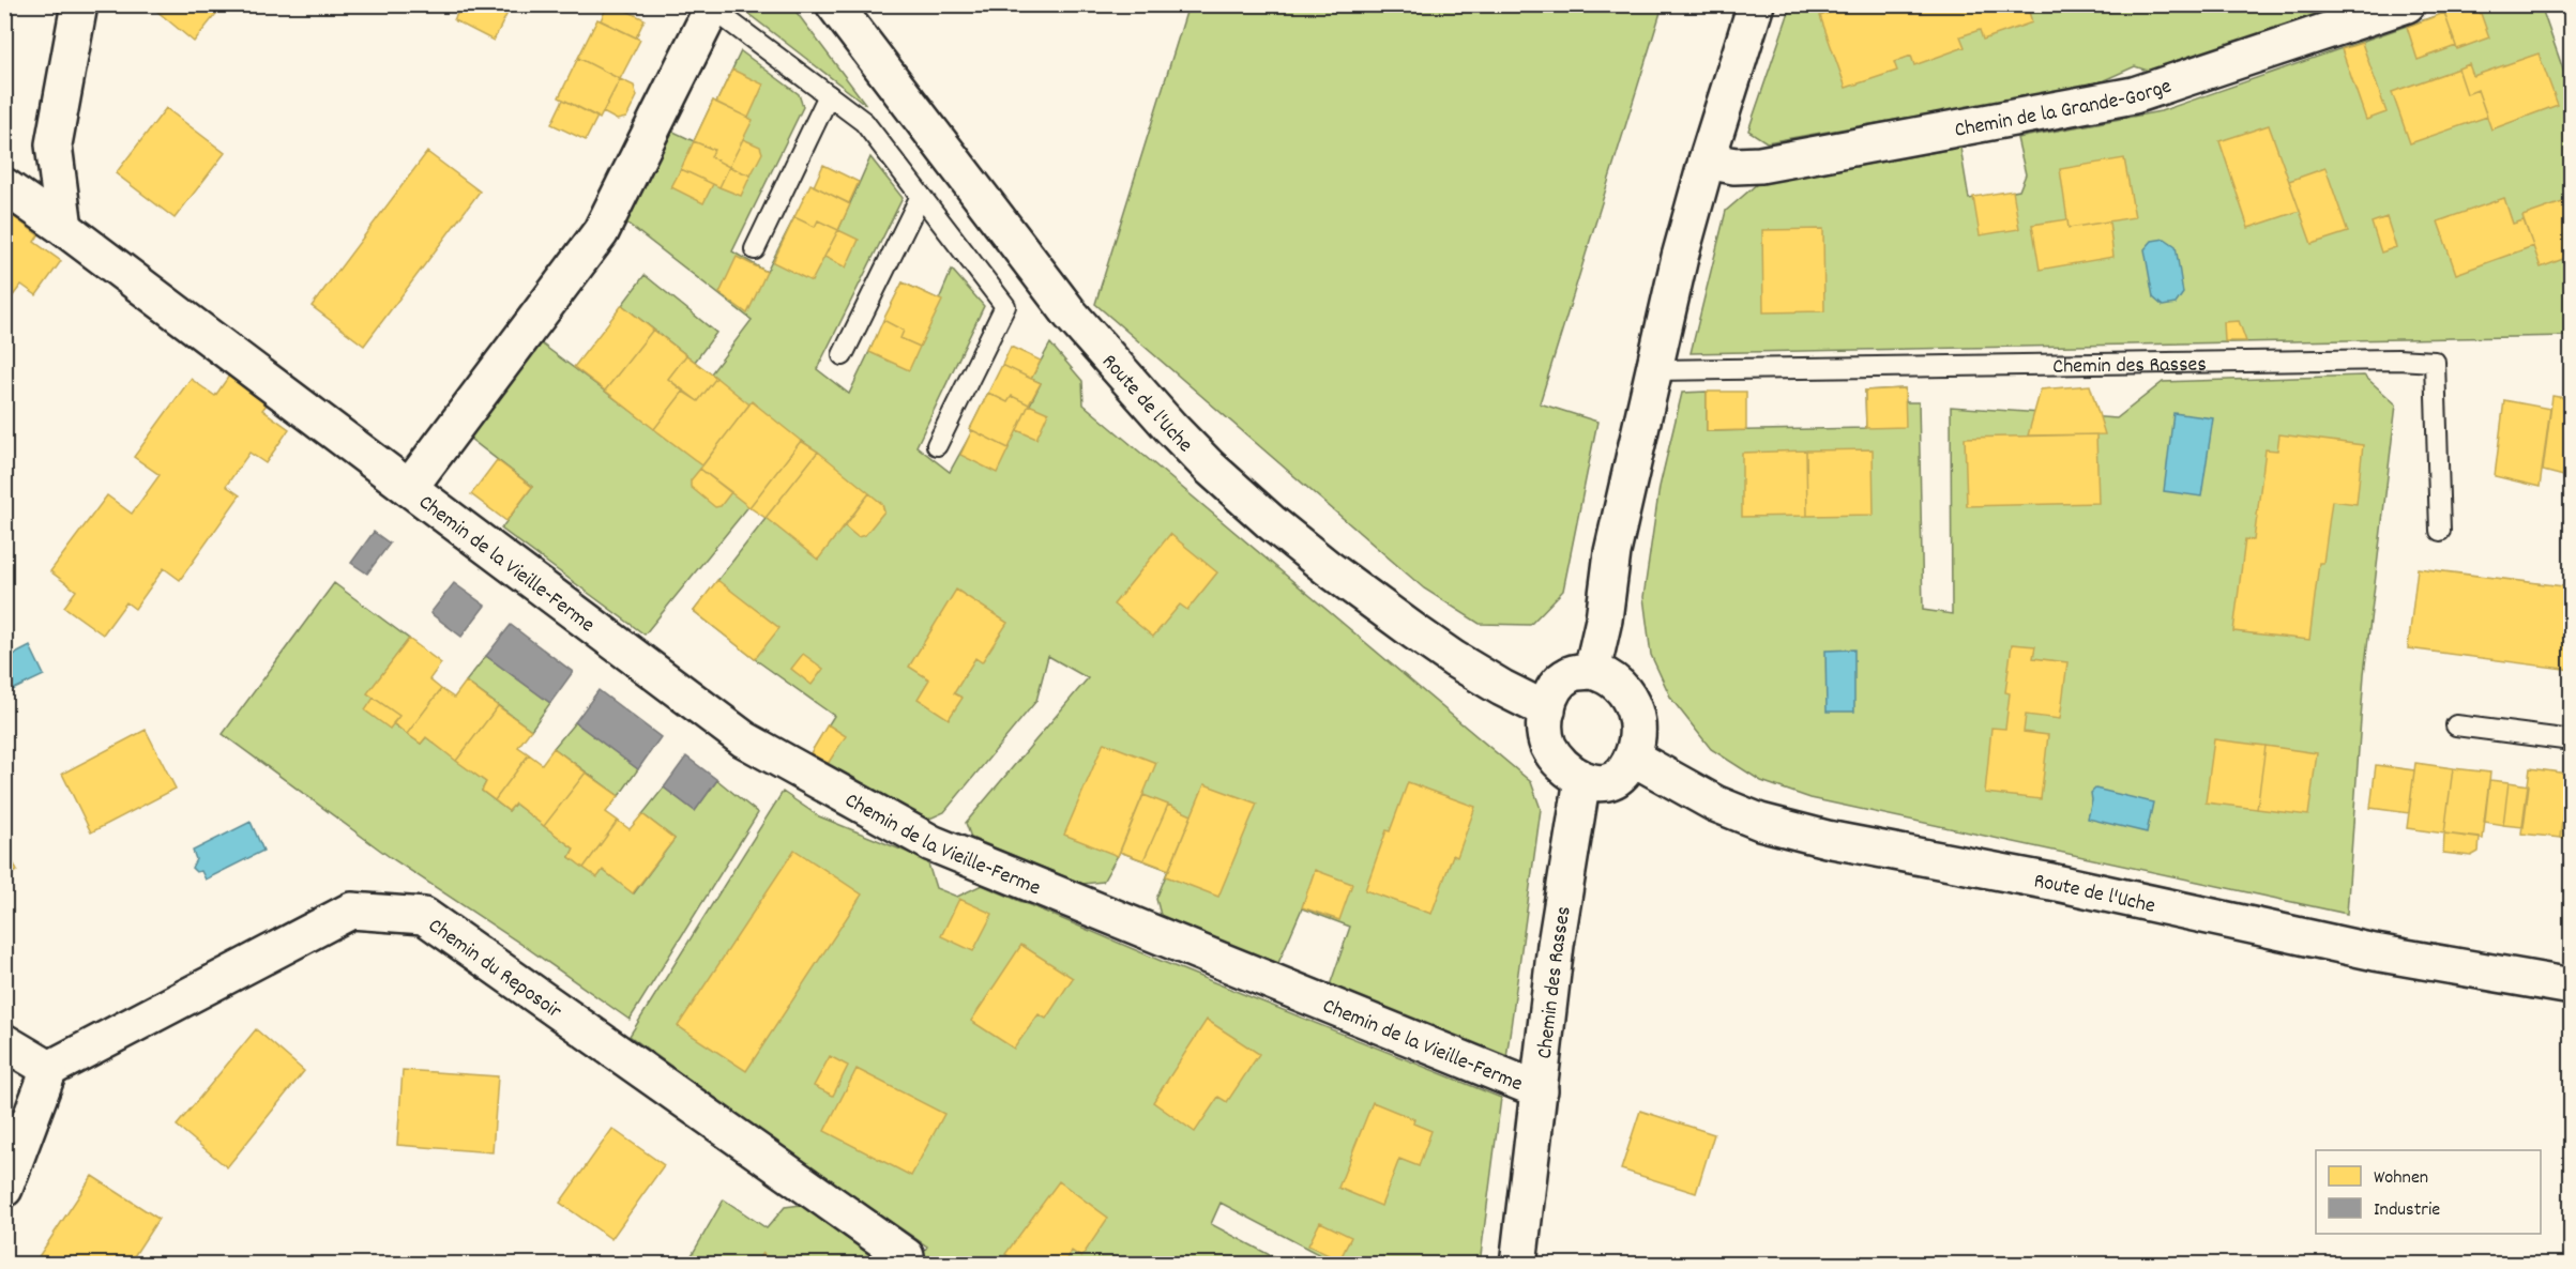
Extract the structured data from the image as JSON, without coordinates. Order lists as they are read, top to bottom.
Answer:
{
  "streets": {
    "street": [
      "Chemin de la Grande-Gorge",
      "Chemin des Rasses",
      "Route de l'Uche",
      "Chemin de la Vieille-Ferme",
      "Chemin du Reposoir"
    ]
  },
  "crossings": [
    ["Chemin des Rasses", "Route de l'Uche"],
    ["Chemin des Rasses", "Chemin de la Vieille-Ferme"]
  ],
  "legend": ["Wohnen", "Industrie"]
}
